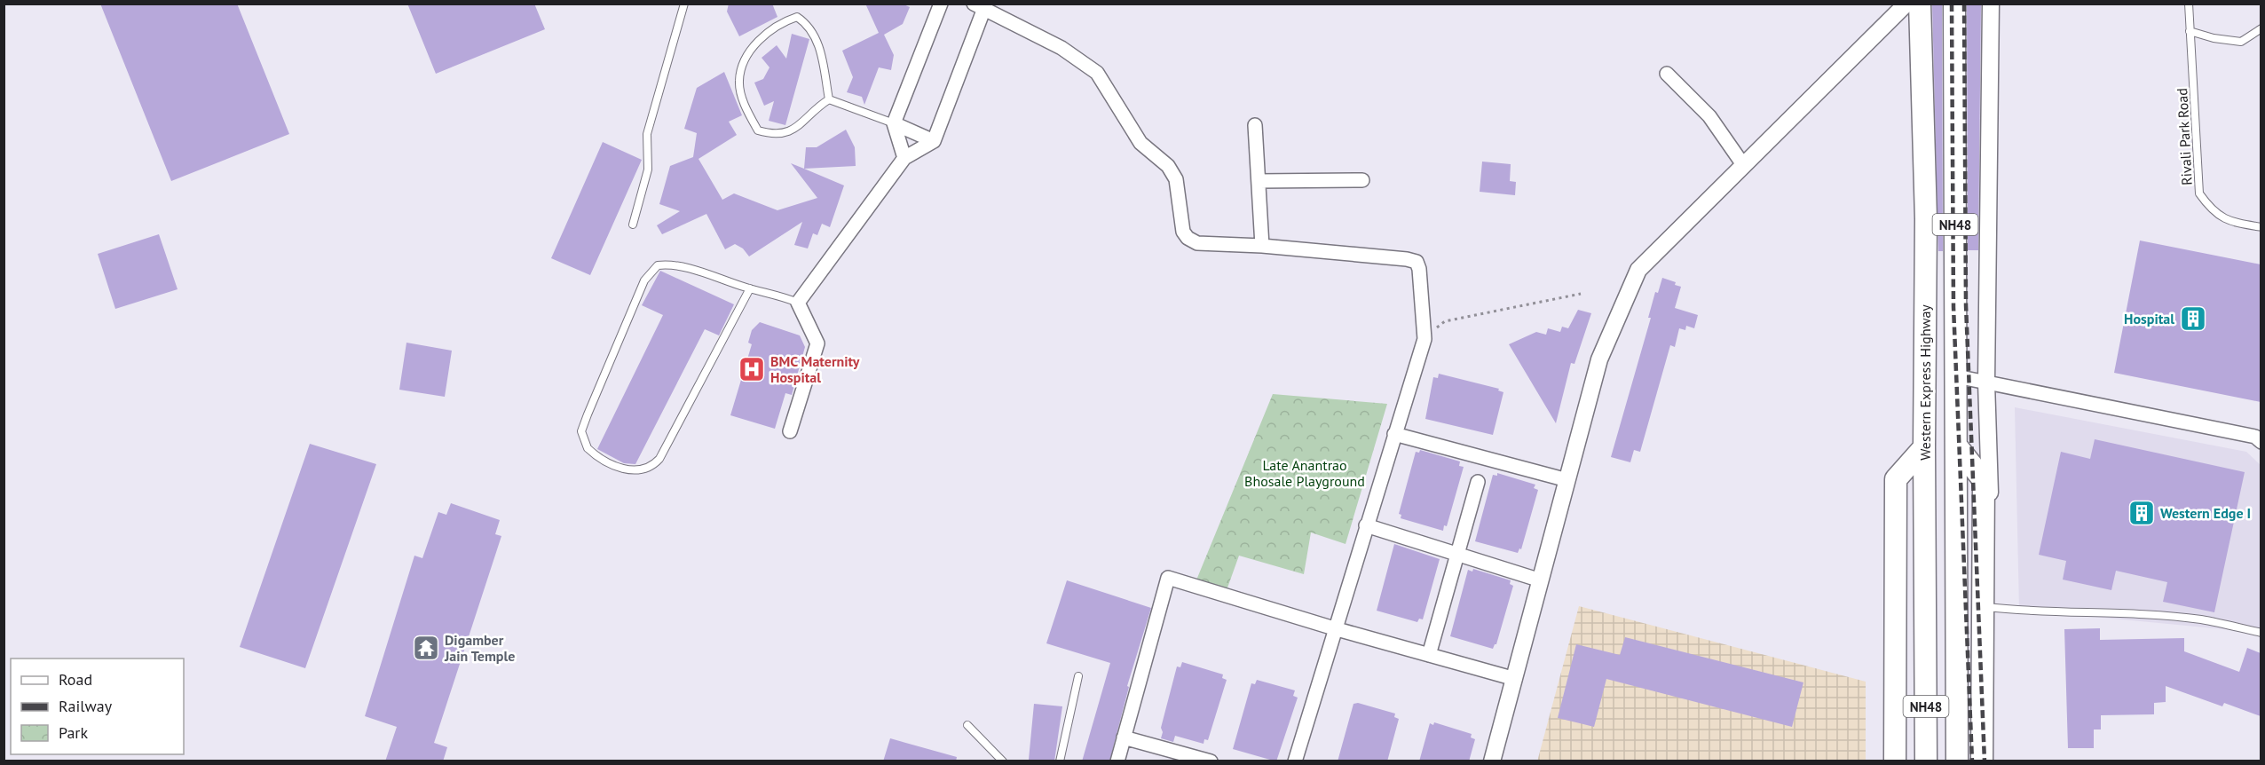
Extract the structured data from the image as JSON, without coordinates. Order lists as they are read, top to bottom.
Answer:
{
  "streets": {
    "highway": ["NH48", "Western Express Highway"],
    "lane": ["Rivali Park Road"]
  },
  "parks": ["Late Anantrao Bhosale Playground"],
  "places": {
    "building": ["Hospital", "Western Edge I"],
    "hospital": ["BMC Maternity Hospital"],
    "temple": ["Digamber Jain Temple"]
  },
  "legend": ["Road", "Railway", "Park"]
}
